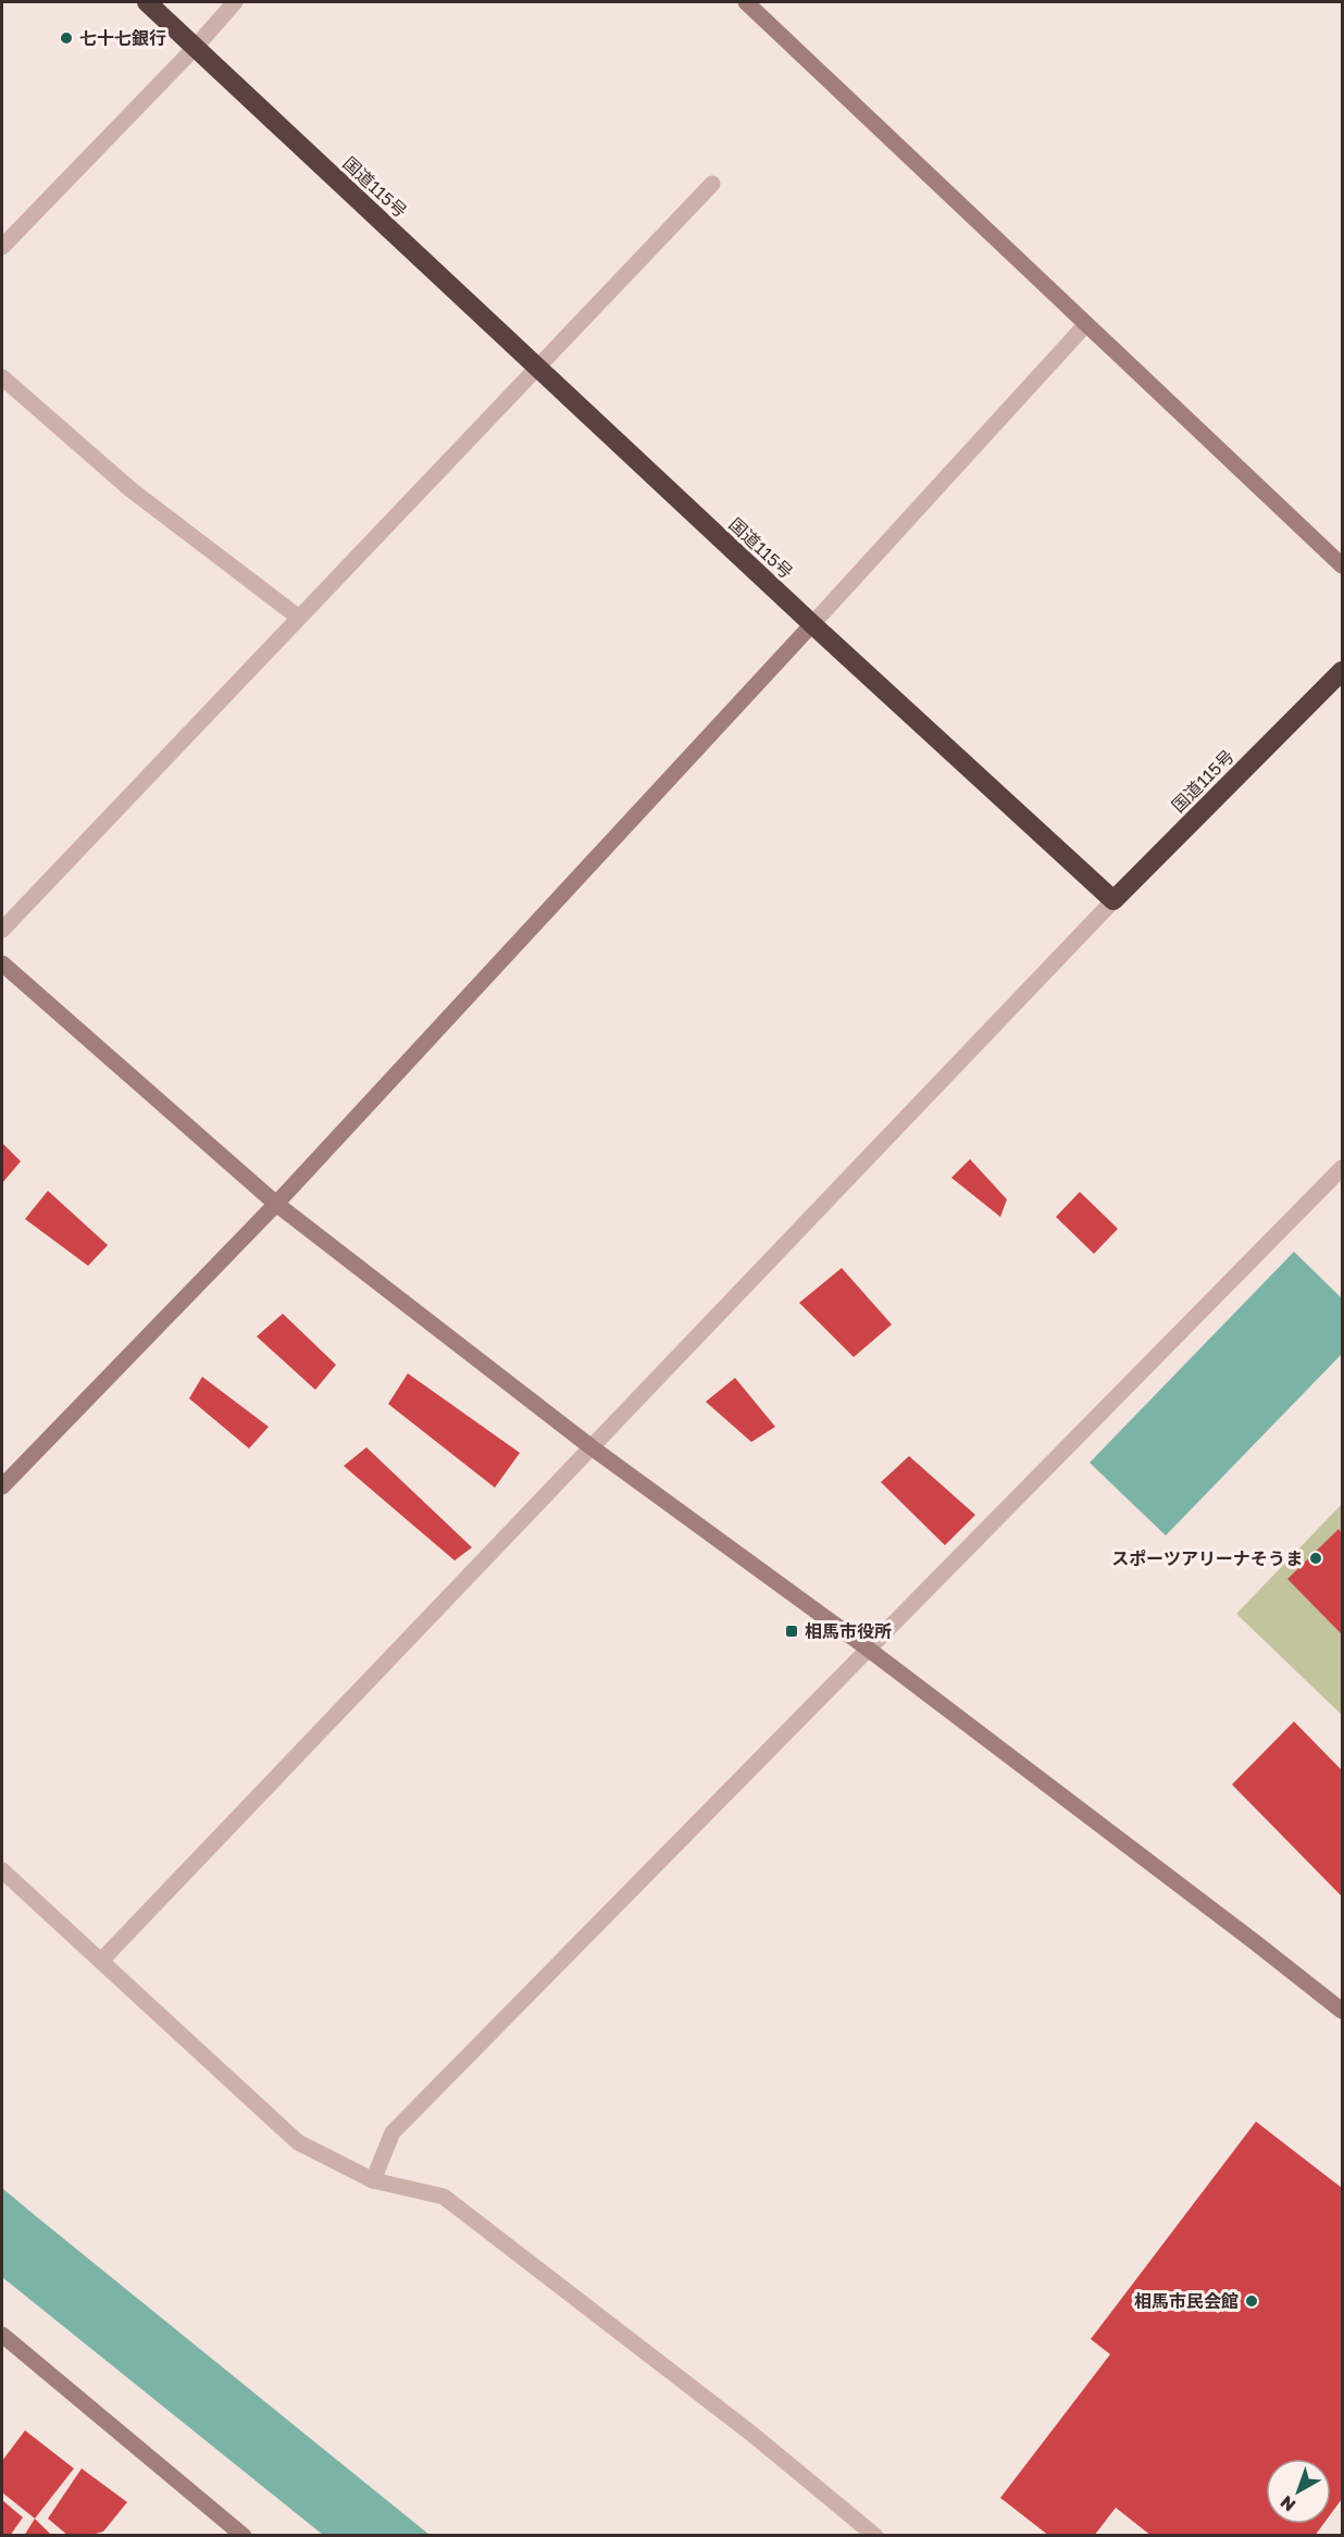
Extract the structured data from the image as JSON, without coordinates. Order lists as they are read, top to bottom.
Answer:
{
  "streets": {
    "highway": ["国道115号"]
  },
  "places": {
    "other": ["七十七銀行", "スポーツアリーナそうま", "相馬市民会館"],
    "transit": ["相馬市役所"]
  },
  "north": "bottom left"
}
